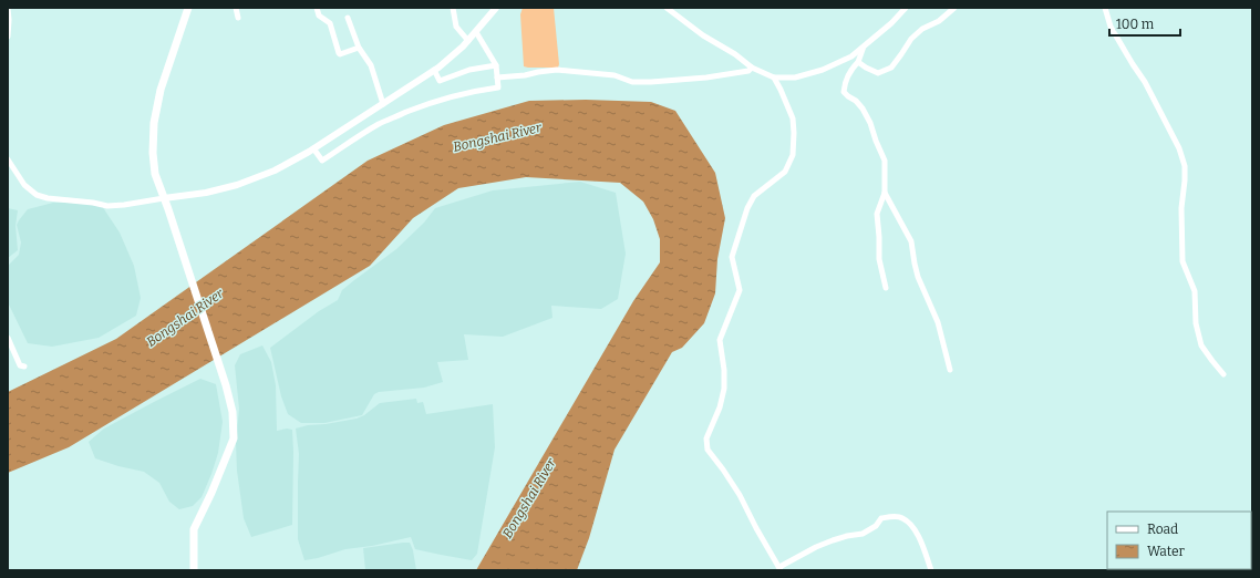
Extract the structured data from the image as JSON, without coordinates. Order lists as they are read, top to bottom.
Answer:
{
  "water": ["Bongshai River"],
  "legend": ["Road", "Water"],
  "scale_bar": "100 m"
}
